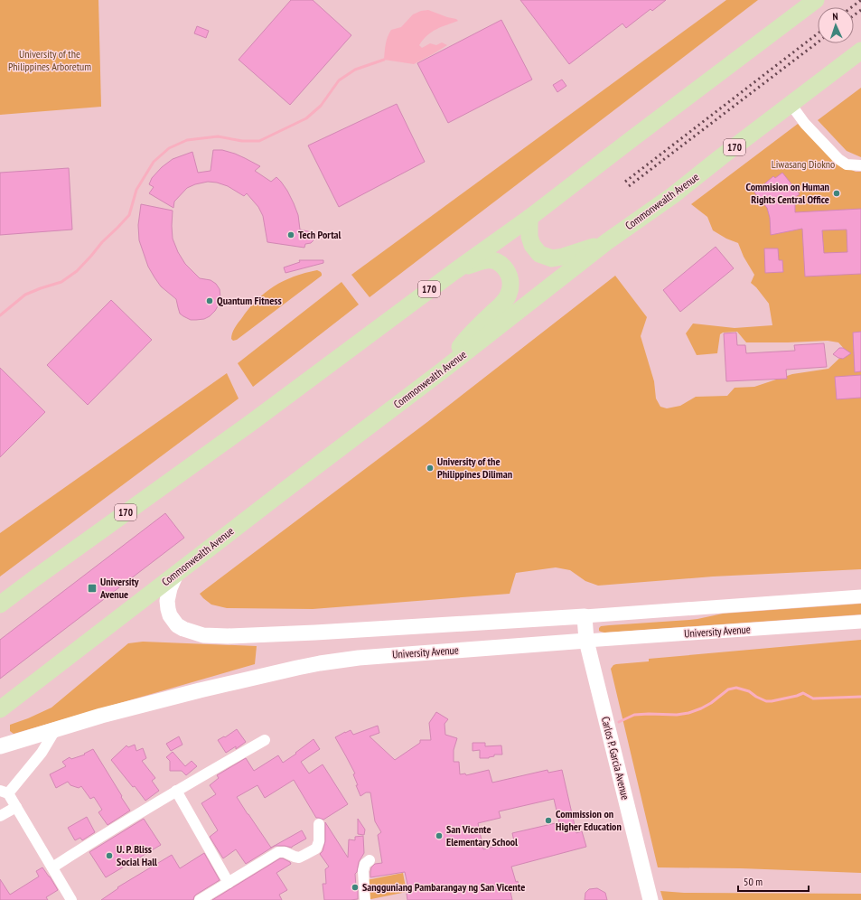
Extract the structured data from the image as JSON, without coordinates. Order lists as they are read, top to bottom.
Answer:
{
  "streets": {
    "main road": [
      "170",
      "Commonwealth Avenue",
      "University Avenue",
      "Carlos P. Garcia Avenue"
    ]
  },
  "crossings": [
    ["University Avenue", "Carlos P. Garcia Avenue"]
  ],
  "parks": ["University of the Philippines Arboretum", "Liwasang Diokno"],
  "places": {
    "other": [
      "Commision on Human Rights Central Office",
      "Tech Portal",
      "Quantum Fitness",
      "University of the Philippines Diliman",
      "Commission on Higher Education",
      "San Vicente Elementary School",
      "U. P. Bliss Social Hall",
      "Sangguniang Pambarangay ng San Vicente"
    ],
    "transit": ["University Avenue"]
  },
  "scale_bar": "50 m",
  "north": "top"
}
